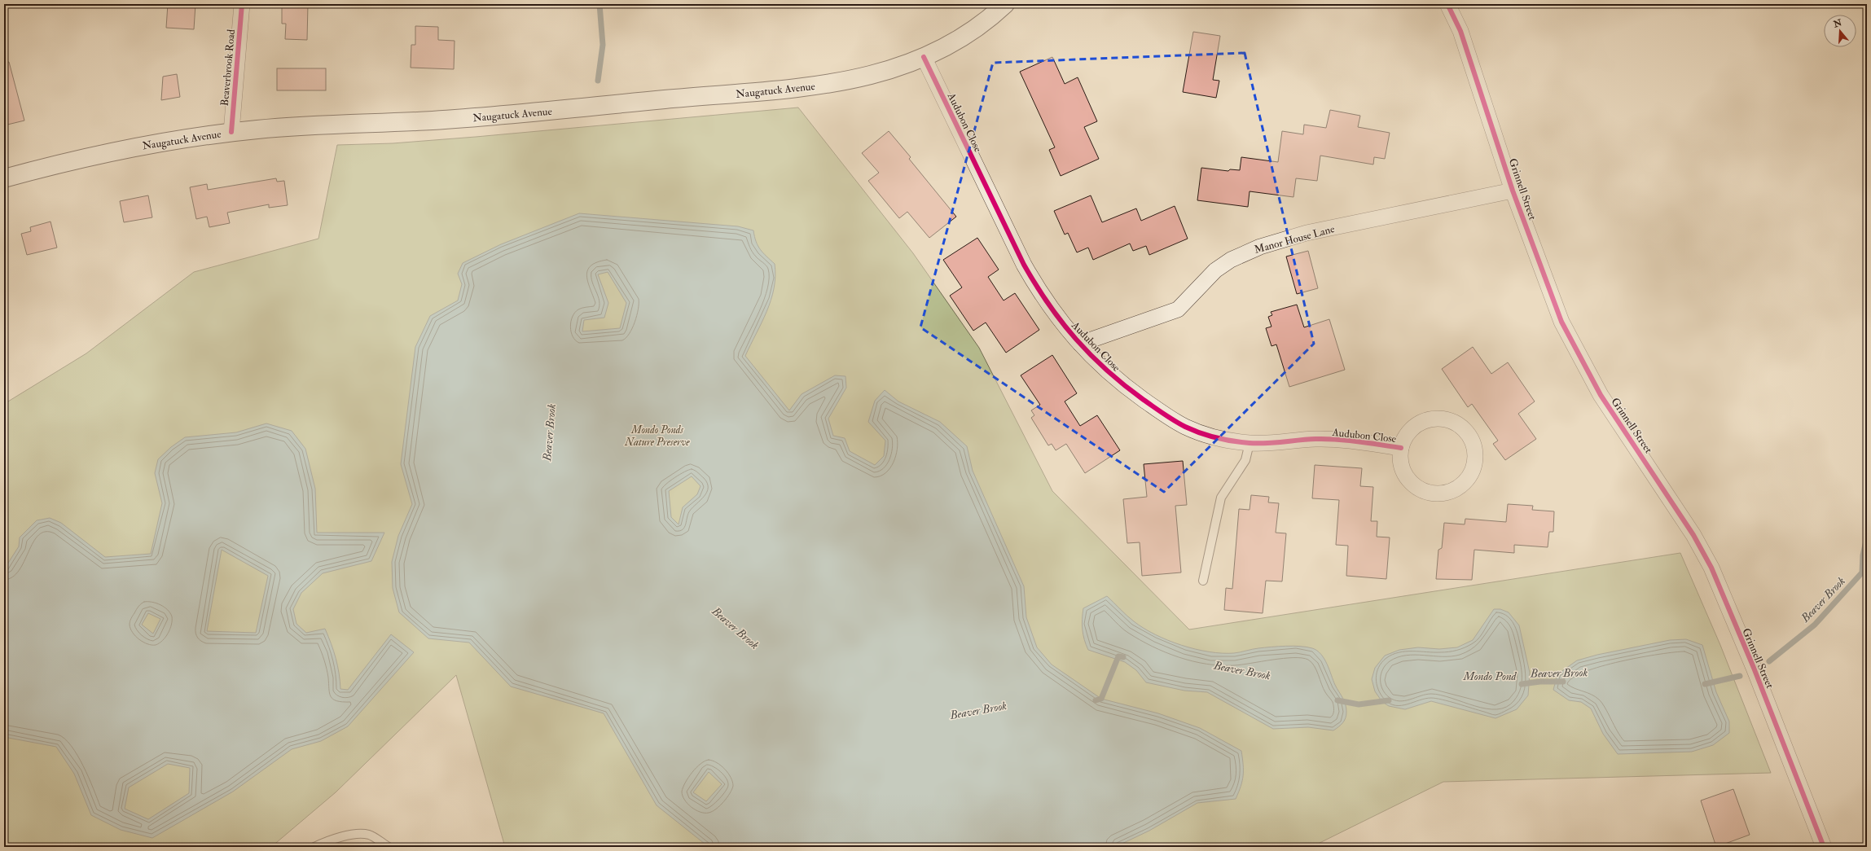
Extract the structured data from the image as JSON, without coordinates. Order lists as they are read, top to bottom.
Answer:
{
  "streets": {
    "main road": ["Naugatuck Avenue"],
    "street": [
      "Beaverbrook Road",
      "Audubon Close",
      "Grinnell Street",
      "Manor House Lane"
    ]
  },
  "crossings": [
    ["Beaverbrook Road", "Naugatuck Avenue"],
    ["Naugatuck Avenue", "Audubon Close"],
    ["Audubon Close", "Manor House Lane"],
    ["Grinnell Street", "Manor House Lane"]
  ],
  "water": ["Beaver Brook", "Mondo Pond"],
  "parks": ["Mondo Ponds Nature Preserve"],
  "north": "top"
}
